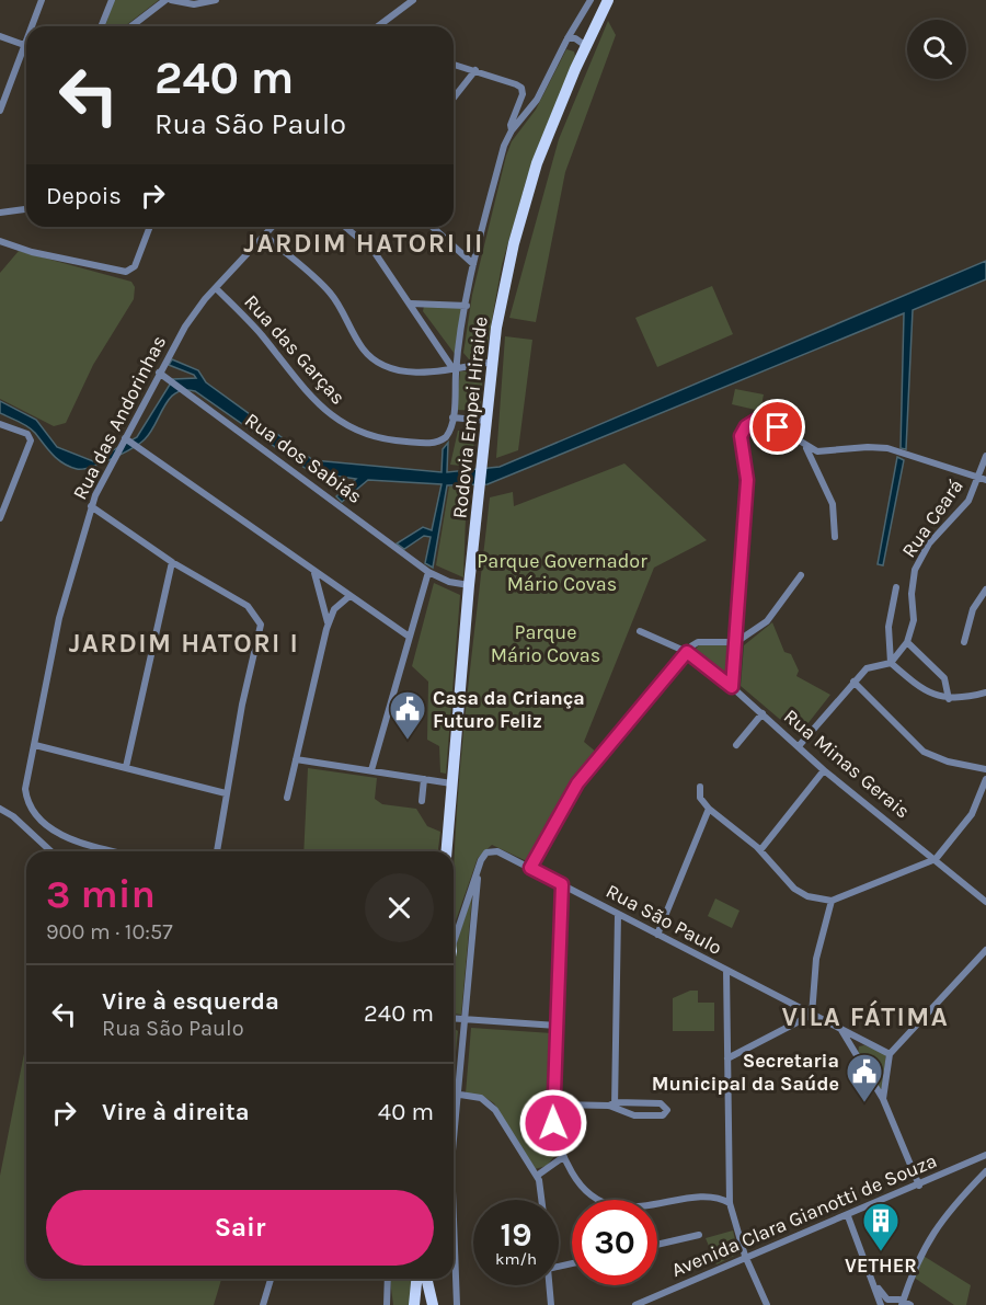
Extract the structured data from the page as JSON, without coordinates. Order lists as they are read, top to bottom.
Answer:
{
  "streets": {
    "main road": ["Rodovia Empei Hiraide"],
    "street": [
      "Rua das Garças",
      "Rua das Andorinhas",
      "Rua dos Sabiás",
      "Rua Ceará",
      "Rua Minas Gerais",
      "Rua São Paulo",
      "Avenida Clara Gianotti de Souza"
    ]
  },
  "crossings": [
    ["Rua das Garças", "Rua das Andorinhas"],
    ["Rua das Andorinhas", "Rua dos Sabiás"],
    ["Rodovia Empei Hiraide", "Rua dos Sabiás"]
  ],
  "districts": ["JARDIM HATORI II", "JARDIM HATORI I", "VILA FÁTIMA"],
  "parks": ["Parque Governador Mário Covas", "Parque Mário Covas"],
  "places": {
    "public building": ["Casa da Criança Futuro Feliz", "Secretaria Municipal da Saúde"],
    "building": ["VETHER"]
  },
  "page": {
    "turn": ["240 m", "Rua São Paulo"],
    "then": "Depois",
    "heading": ["3 min", "900 m · 10:57"],
    "list": [
      {
        "name": "Vire à esquerda",
        "note": "Rua São Paulo",
        "value": "240 m"
      },
      {
        "name": "Vire à direita",
        "value": "40 m"
      }
    ],
    "buttons": "Sair",
    "speed": "19 km/h",
    "limit": "30"
  }
}
